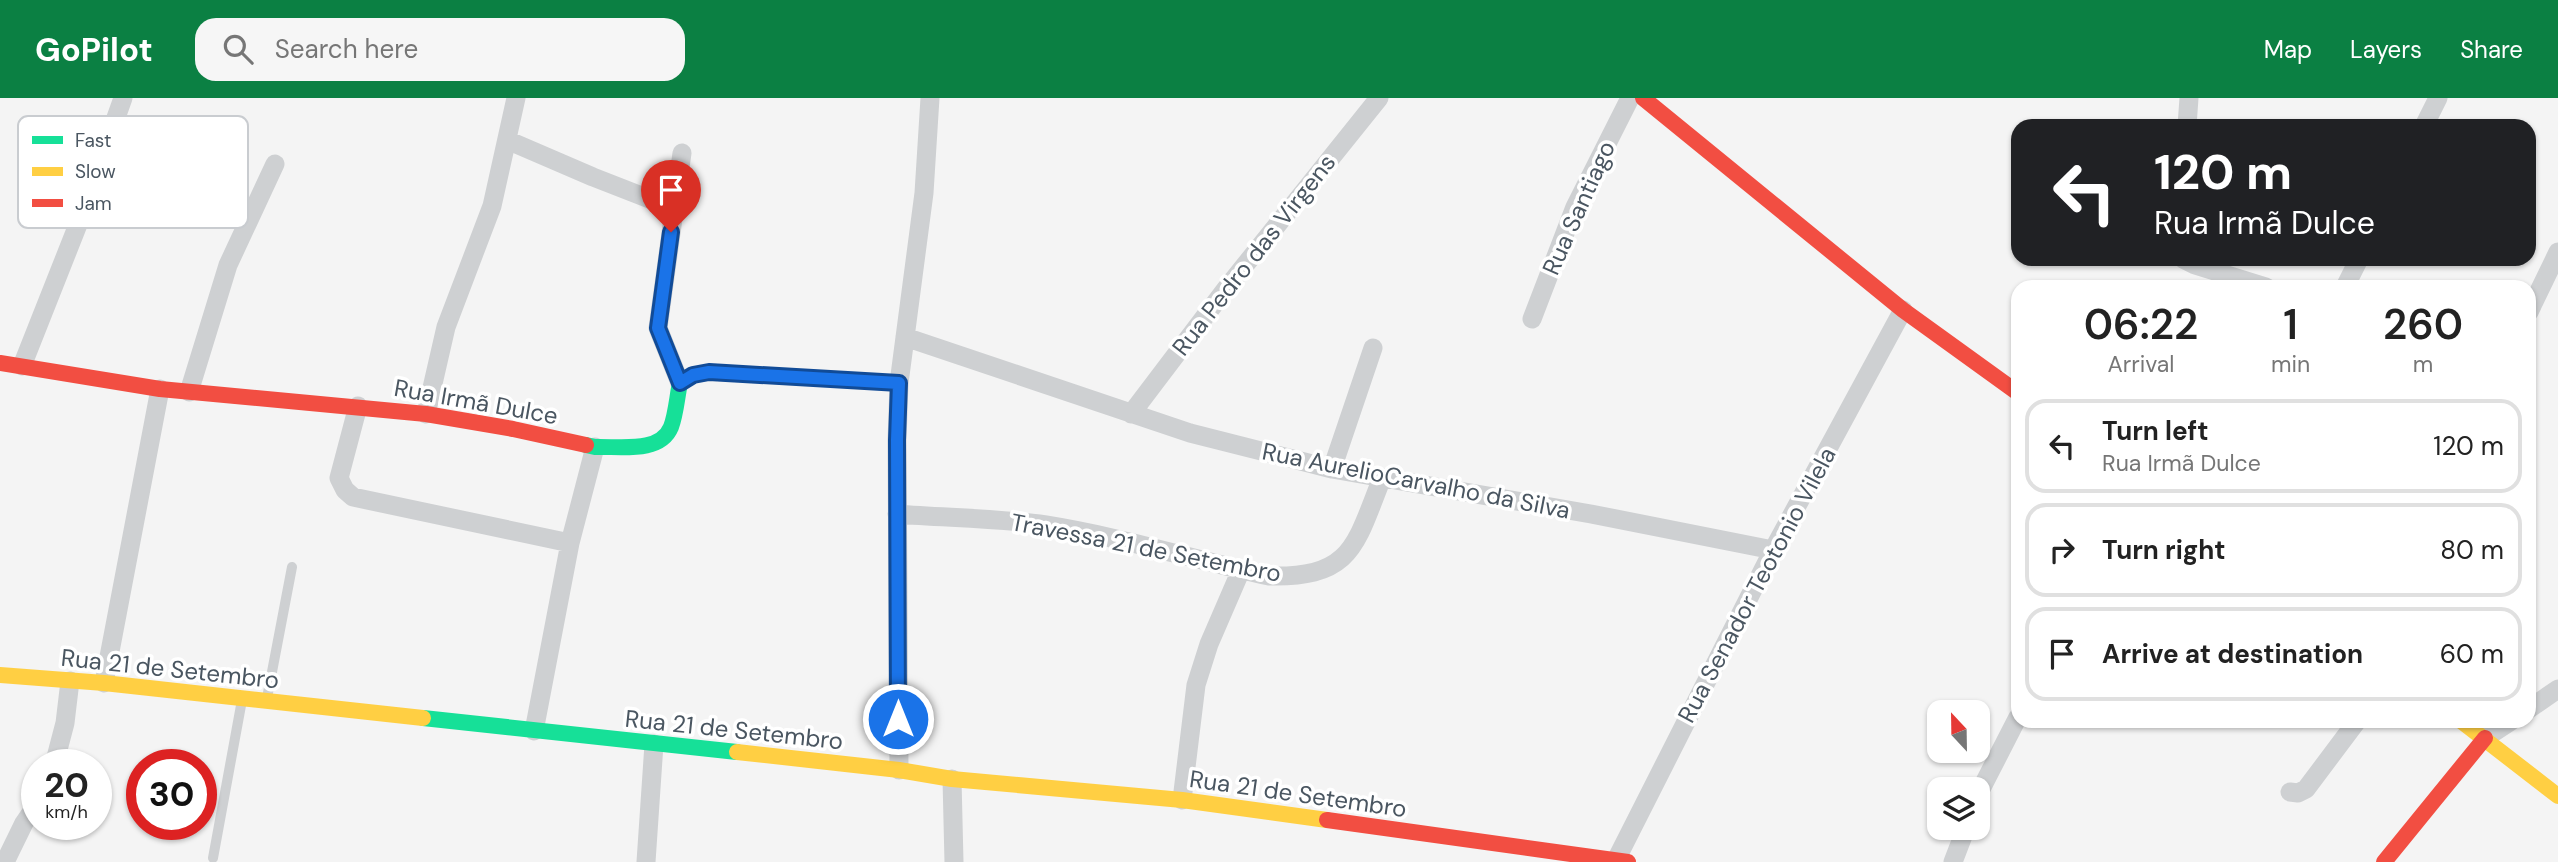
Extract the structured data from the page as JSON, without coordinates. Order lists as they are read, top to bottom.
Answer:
{
  "streets": {
    "street": [
      "Rua Santiago",
      "Rua Pedro das Virgens",
      "Rua Irmã Dulce",
      "Rua AurelioCarvalho da Silva",
      "Travessa 21 de Setembro",
      "Rua Senador Teotonio Vilela",
      "Rua 21 de Setembro"
    ]
  },
  "crossings": [
    ["Rua Pedro das Virgens", "Rua AurelioCarvalho da Silva"],
    ["Rua AurelioCarvalho da Silva", "Travessa 21 de Setembro"],
    ["Rua AurelioCarvalho da Silva", "Rua Senador Teotonio Vilela"],
    ["Rua Senador Teotonio Vilela", "Rua 21 de Setembro"]
  ],
  "legend": ["Fast", "Slow", "Jam"],
  "north": "top",
  "page": {
    "header": "GoPilot",
    "search": "Search here",
    "nav": ["Map", "Layers", "Share"],
    "turn": ["120 m", "Rua Irmã Dulce"],
    "eta": [
      "06:22",
      "Arrival",
      "1",
      "min",
      "260",
      "m"
    ],
    "list": [
      {
        "name": "Turn left",
        "note": "Rua Irmã Dulce",
        "value": "120 m"
      },
      {
        "name": "Turn right",
        "value": "80 m"
      },
      {
        "name": "Arrive at destination",
        "value": "60 m"
      }
    ],
    "speed": "20 km/h",
    "limit": "30"
  }
}
